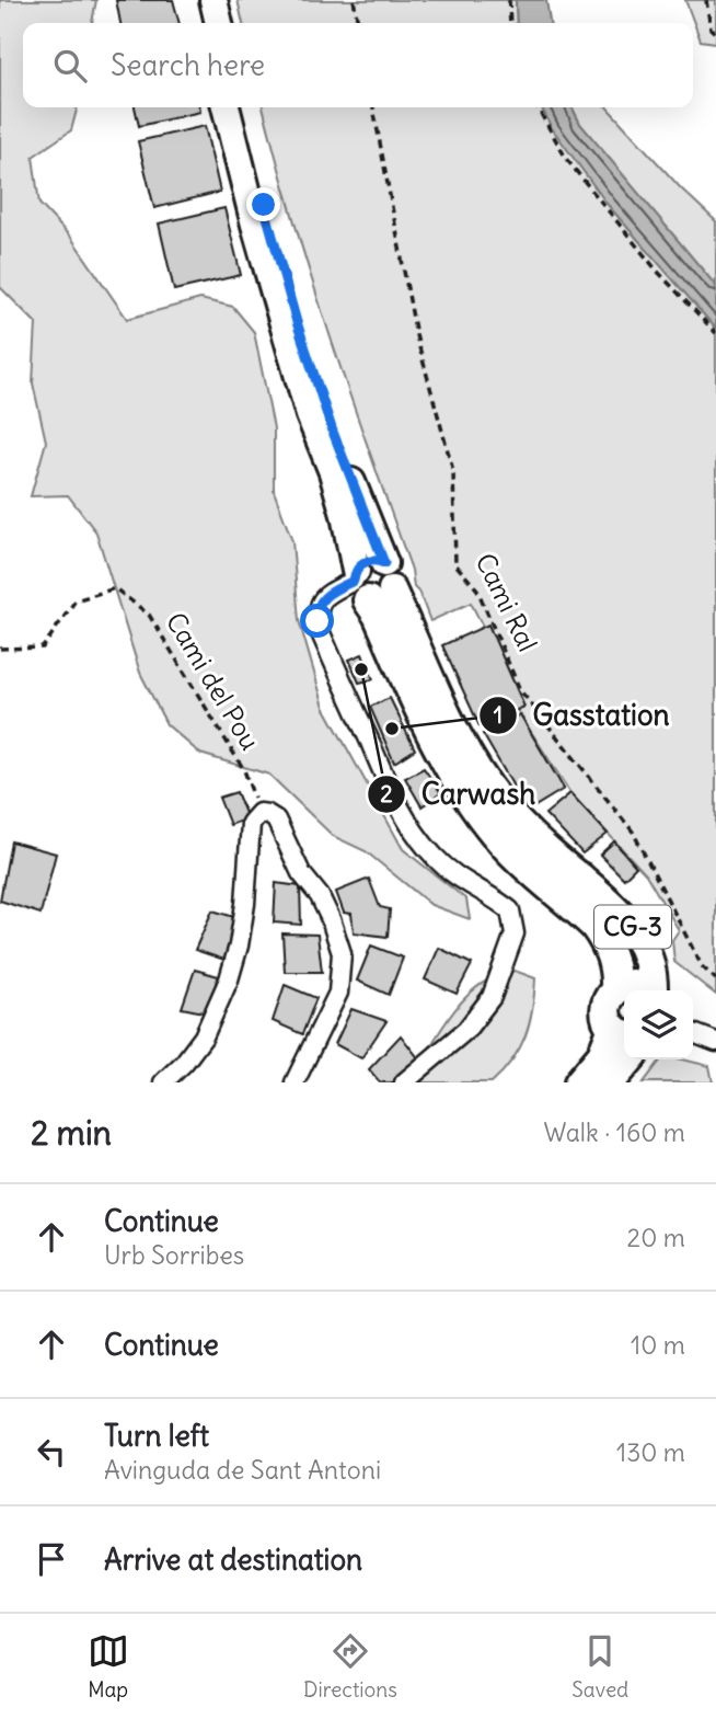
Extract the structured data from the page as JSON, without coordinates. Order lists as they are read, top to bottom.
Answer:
{
  "streets": {
    "highway": ["CG-3"],
    "path": ["Cami Ral", "Cami del Pou"]
  },
  "places": ["Carwash", "Gasstation"],
  "page": {
    "search": "Search here",
    "heading": ["2 min", "Walk · 160 m"],
    "list": [
      ["Continue", "Urb Sorribes", "20 m"],
      ["Continue", "10 m"],
      ["Turn left", "Avinguda de Sant Antoni", "130 m"],
      "Arrive at destination"
    ],
    "nav": ["Map", "Directions", "Saved"]
  }
}
